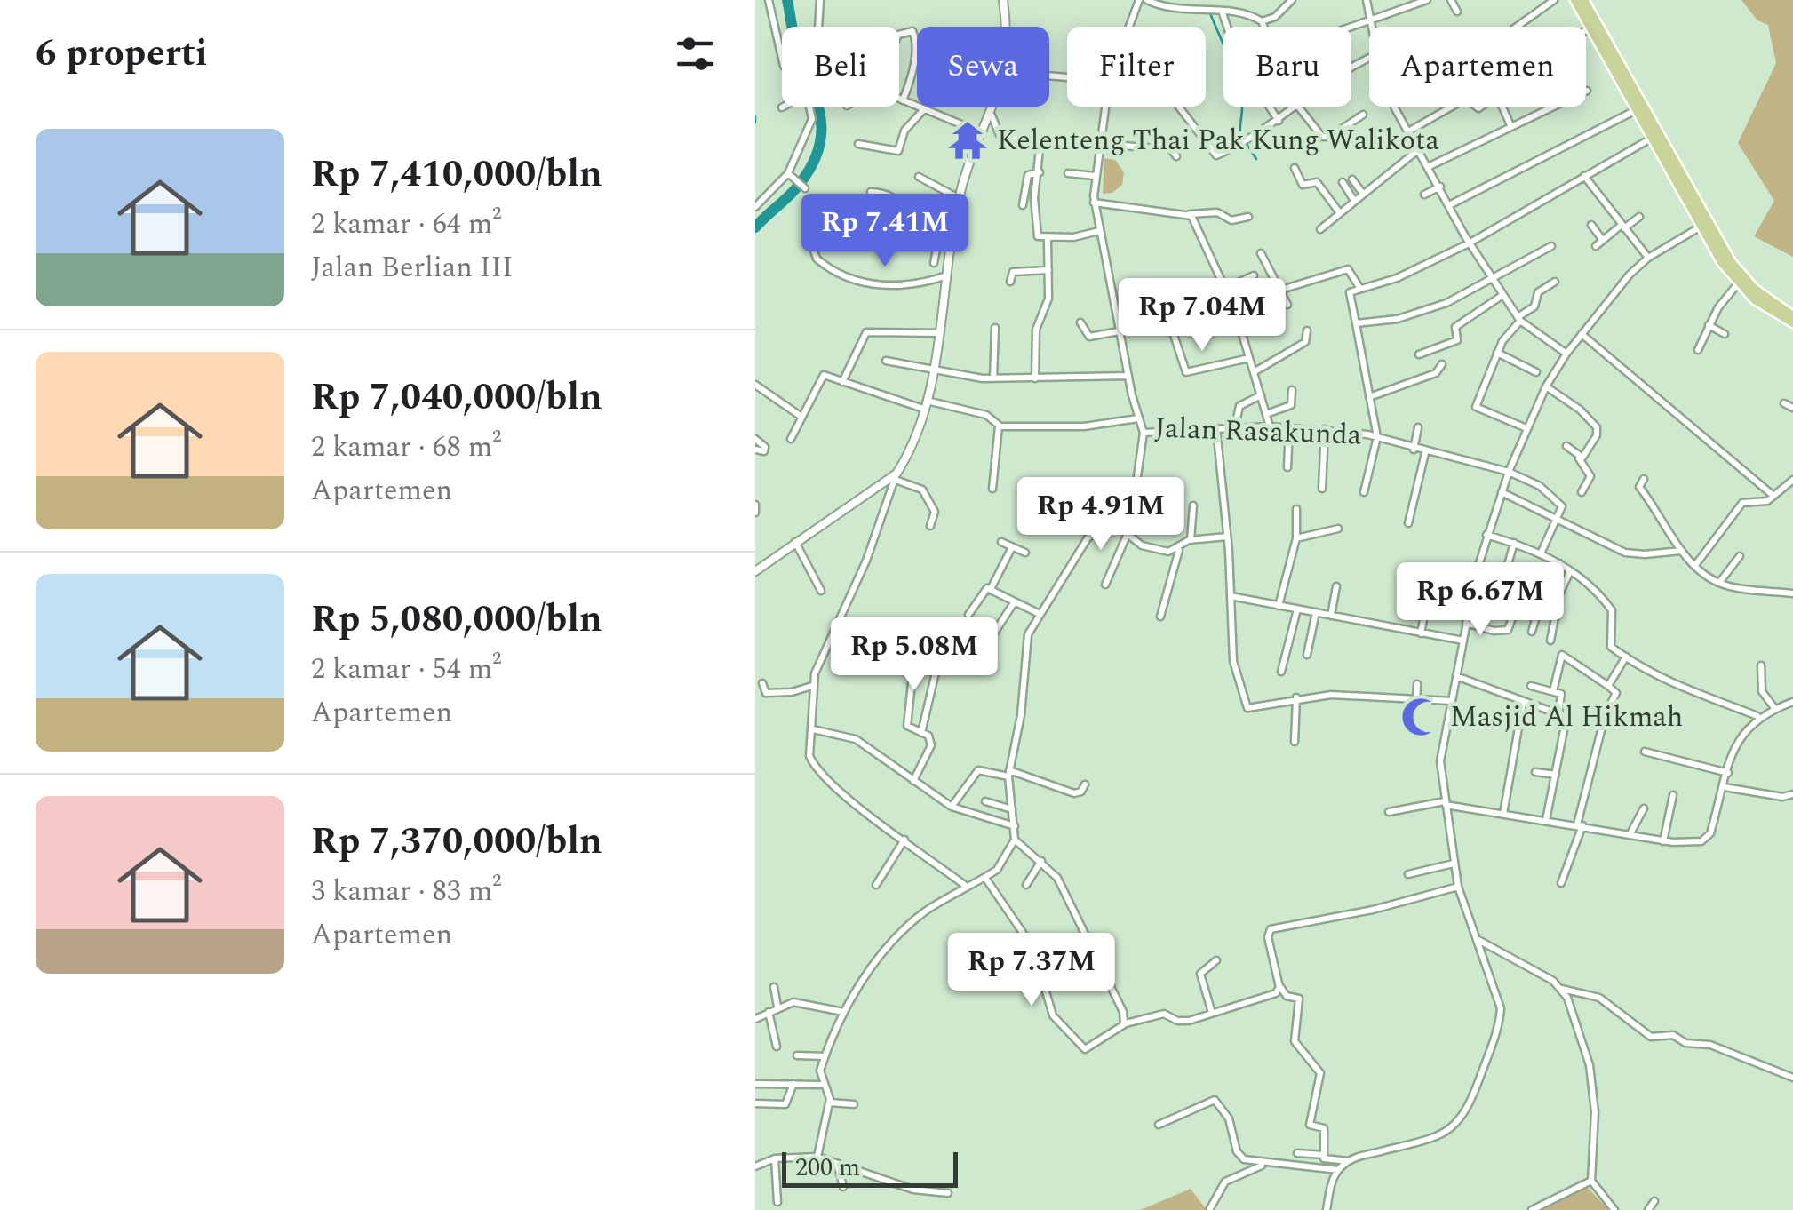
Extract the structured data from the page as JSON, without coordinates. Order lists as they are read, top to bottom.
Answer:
{
  "streets": {
    "street": ["Jalan Rasakunda"]
  },
  "places": {
    "temple": ["Kelenteng Thai Pak Kung Walikota"],
    "mosque": ["Masjid Al Hikmah"]
  },
  "scale_bar": "200 m",
  "page": {
    "heading": "6 properti",
    "chip": [
      "Beli",
      "Sewa",
      "Filter",
      "Baru",
      "Apartemen"
    ],
    "list": [
      {
        "name": "Rp 7,410,000/bln",
        "note": "2 kamar · 64 m² · Jalan Berlian III"
      },
      {
        "name": "Rp 7,040,000/bln",
        "note": "2 kamar · 68 m² · Apartemen"
      },
      {
        "name": "Rp 5,080,000/bln",
        "note": "2 kamar · 54 m² · Apartemen"
      },
      {
        "name": "Rp 7,370,000/bln",
        "note": "3 kamar · 83 m² · Apartemen"
      }
    ],
    "price": [
      "Rp 7.41M",
      "Rp 7.04M",
      "Rp 4.91M",
      "Rp 6.67M",
      "Rp 5.08M",
      "Rp 7.37M"
    ],
    "scale": "200 m"
  }
}
